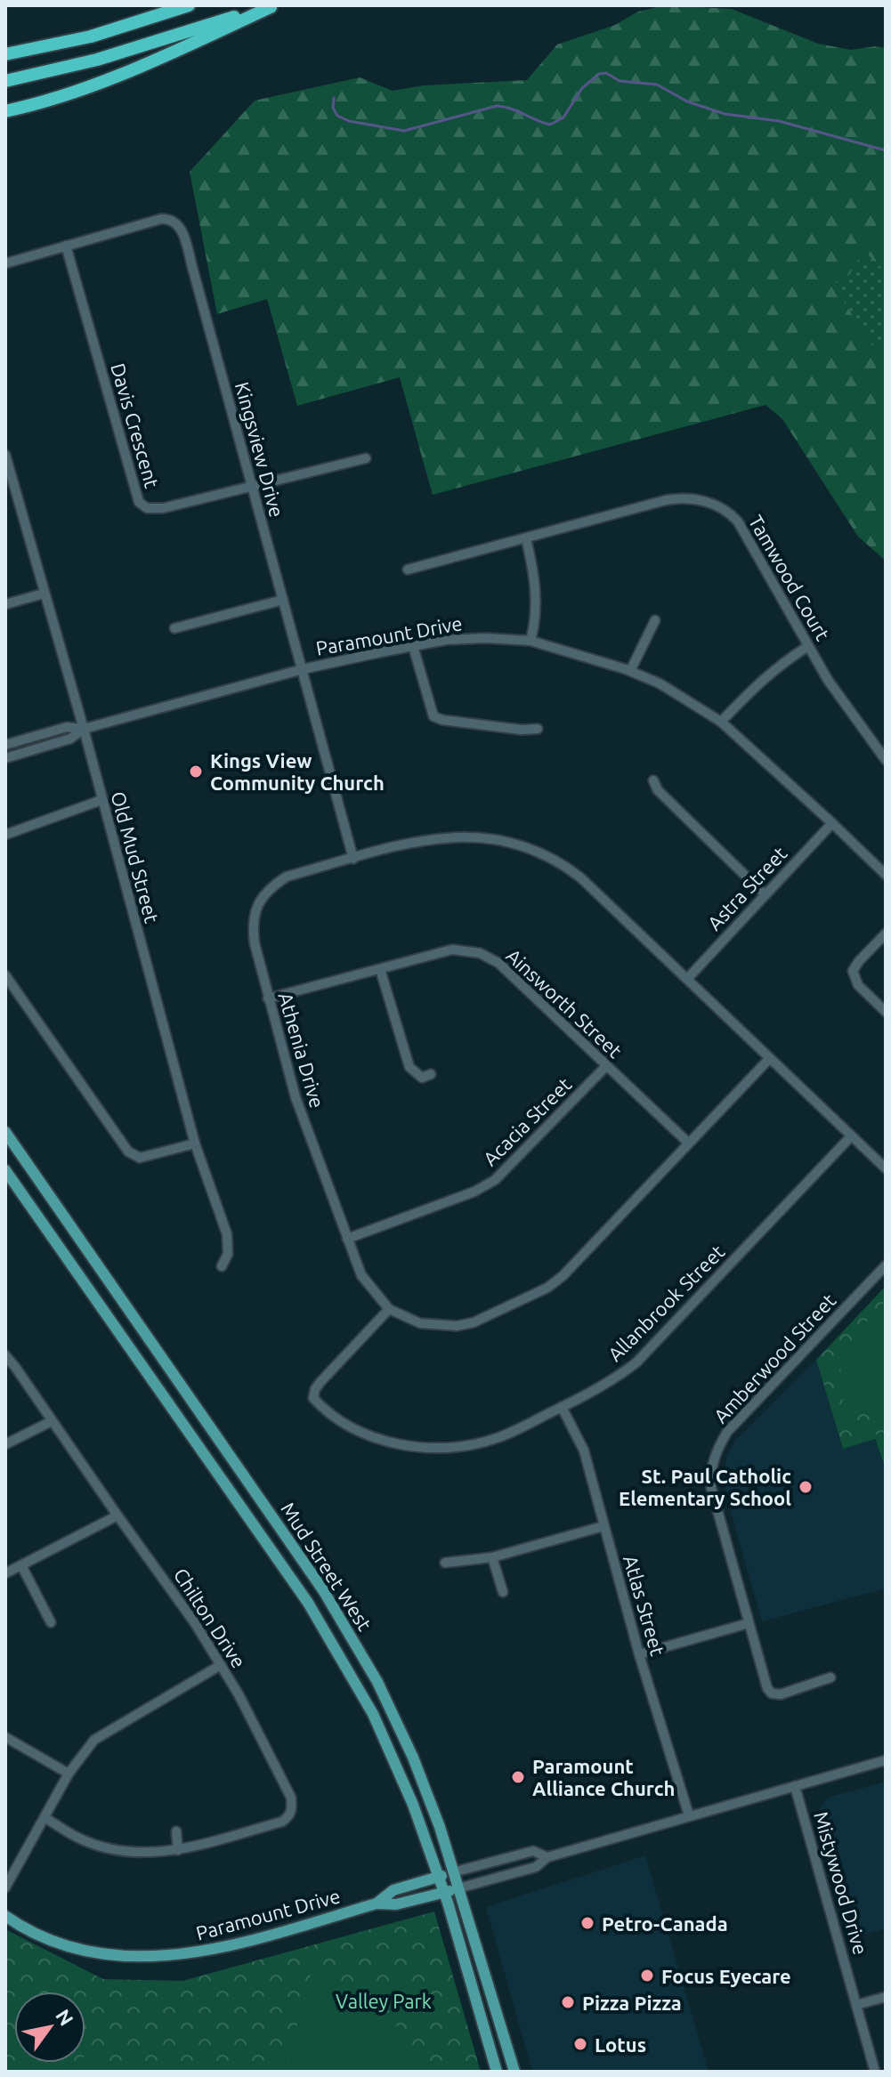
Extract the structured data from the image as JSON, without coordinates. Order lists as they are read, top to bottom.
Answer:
{
  "streets": {
    "main road": ["Paramount Drive", "Mud Street West"],
    "street": [
      "Davis Crescent",
      "Kingsview Drive",
      "Tamwood Court",
      "Old Mud Street",
      "Astra Street",
      "Ainsworth Street",
      "Athenia Drive",
      "Acacia Street",
      "Allanbrook Street",
      "Amberwood Street",
      "Atlas Street",
      "Chilton Drive",
      "Mistywood Drive"
    ]
  },
  "crossings": [
    ["Davis Crescent", "Kingsview Drive"],
    ["Kingsview Drive", "Paramount Drive"],
    ["Kingsview Drive", "Athenia Drive"],
    ["Paramount Drive", "Old Mud Street"],
    ["Paramount Drive", "Astra Street"],
    ["Paramount Drive", "Mud Street West"],
    ["Paramount Drive", "Atlas Street"],
    ["Paramount Drive", "Mistywood Drive"],
    ["Astra Street", "Athenia Drive"],
    ["Ainsworth Street", "Athenia Drive"],
    ["Ainsworth Street", "Acacia Street"],
    ["Athenia Drive", "Acacia Street"],
    ["Athenia Drive", "Allanbrook Street"],
    ["Allanbrook Street", "Atlas Street"]
  ],
  "parks": ["Valley Park"],
  "places": [
    "Kings View Community Church",
    "St. Paul Catholic Elementary School",
    "Paramount Alliance Church",
    "Petro-Canada",
    "Focus Eyecare",
    "Pizza Pizza",
    "Lotus"
  ],
  "north": "top right"
}
